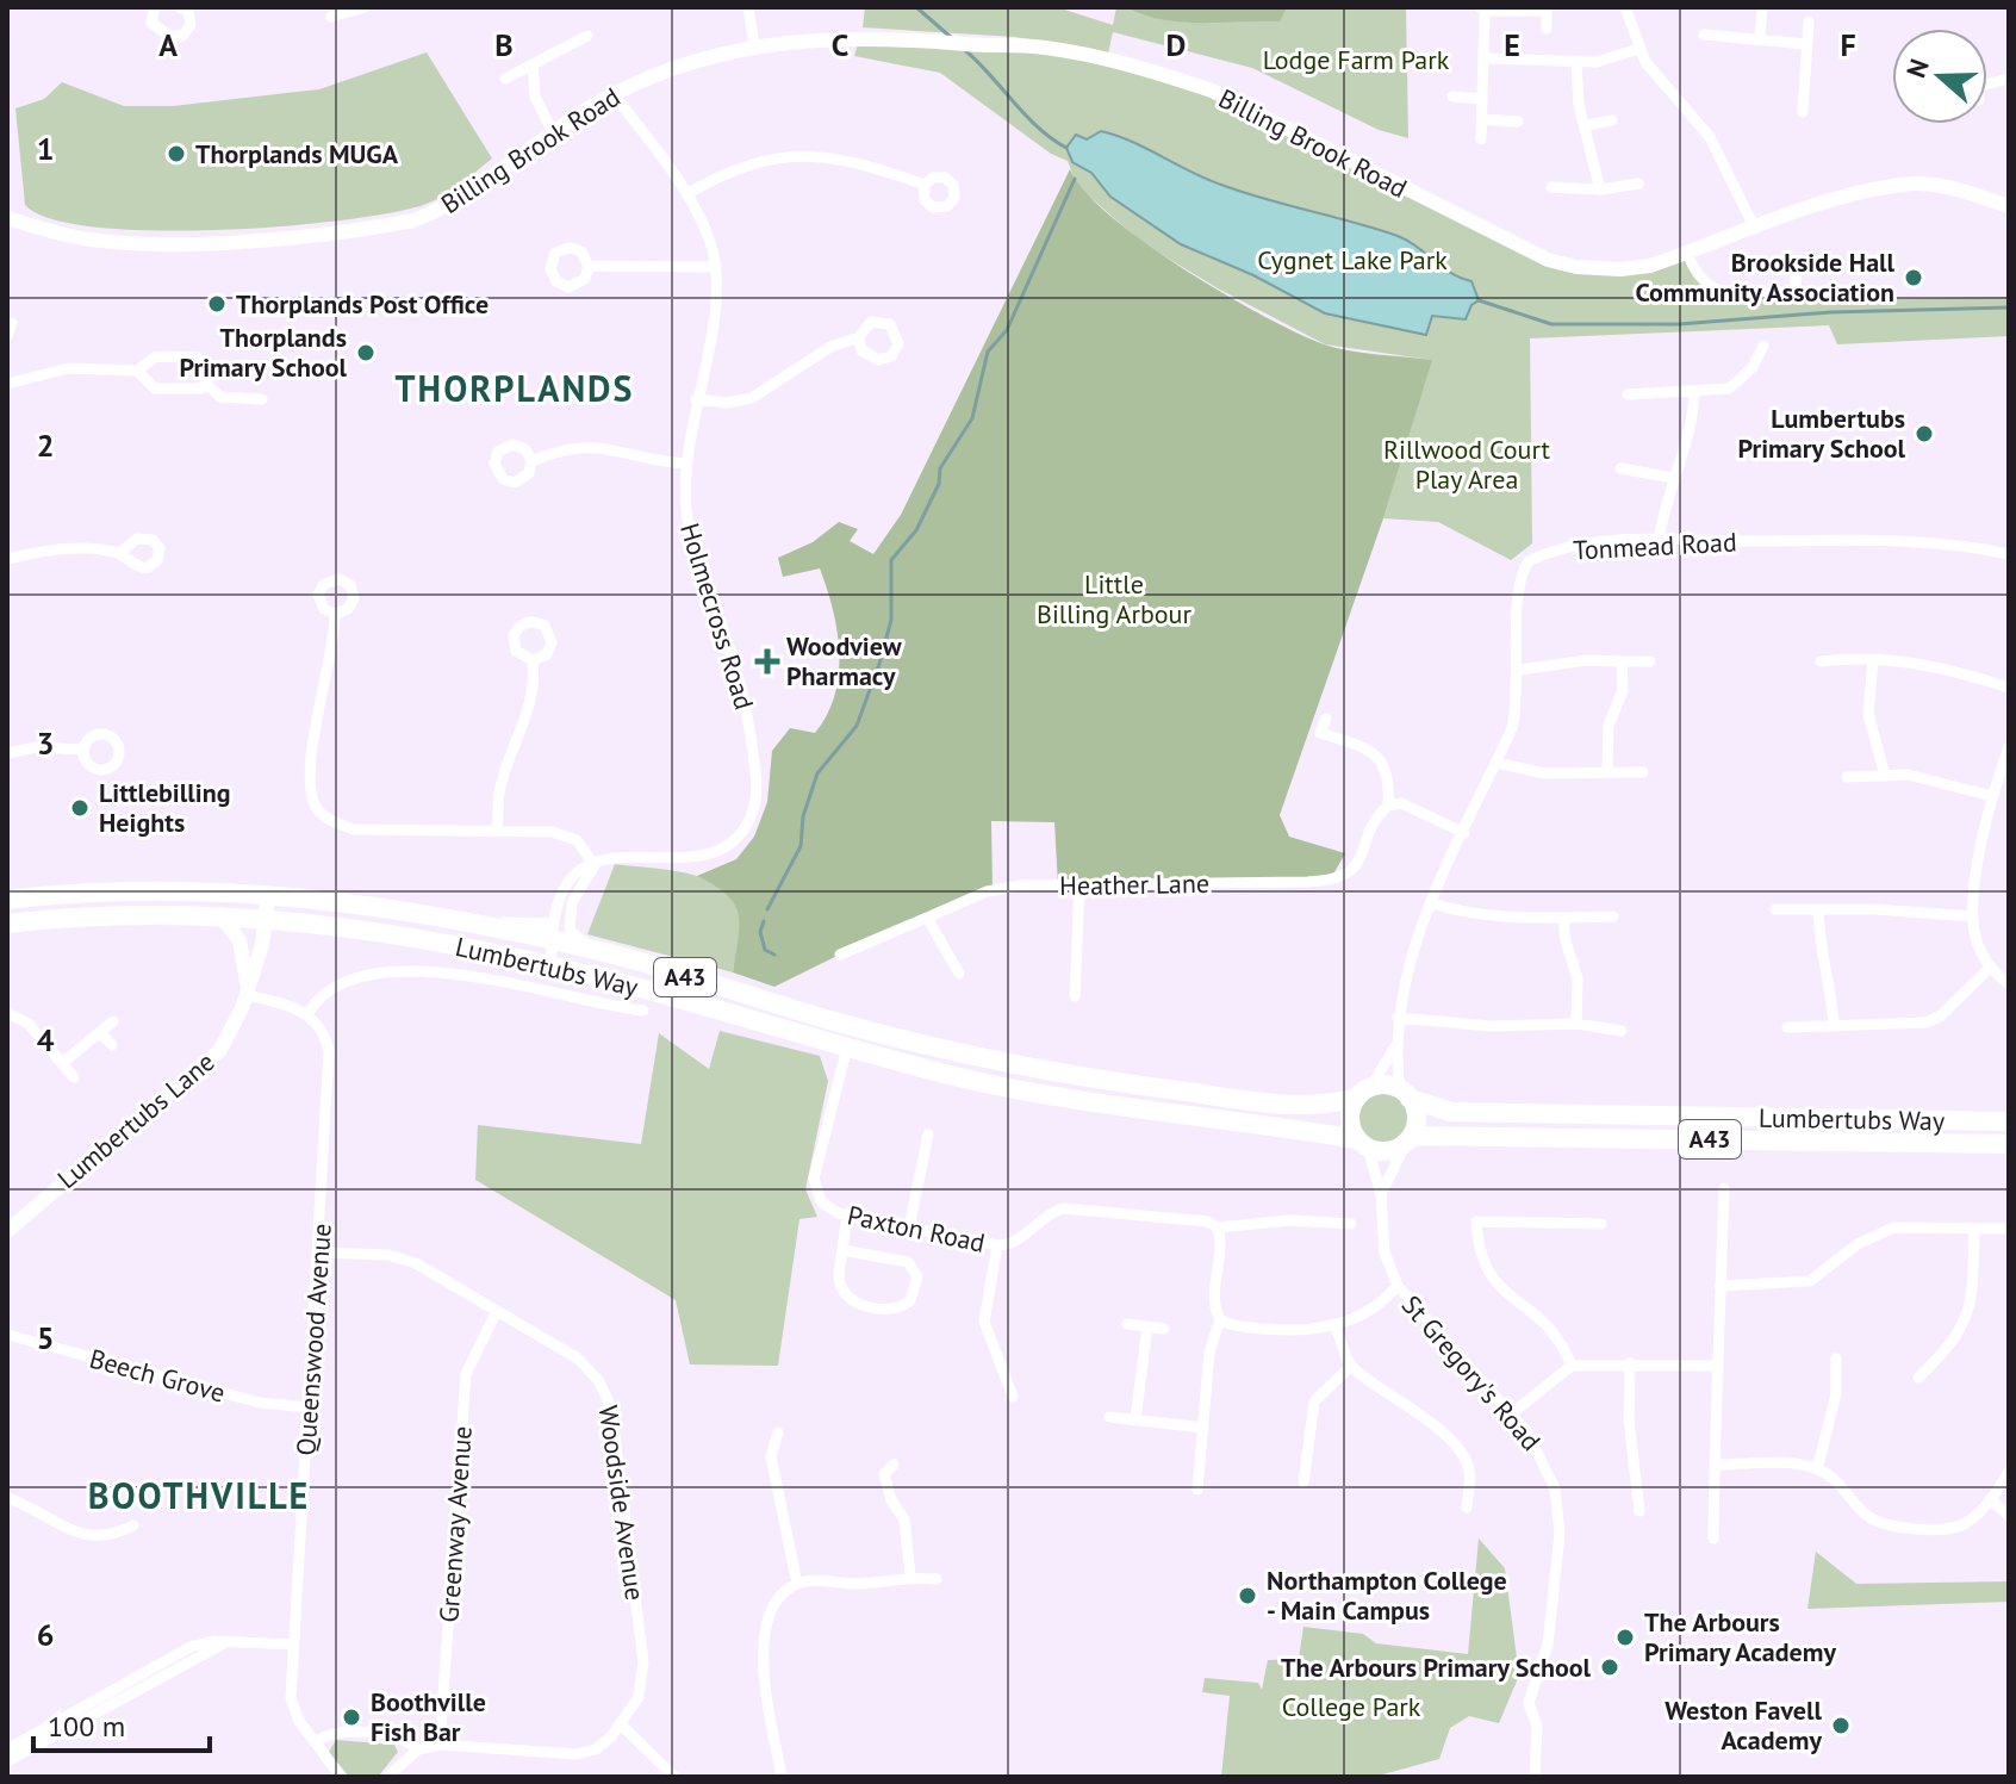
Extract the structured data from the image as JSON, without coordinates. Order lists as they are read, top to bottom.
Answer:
{
  "streets": {
    "highway": ["Lumbertubs Way", "A43"],
    "street": [
      "Billing Brook Road",
      "Tonmead Road",
      "Holmecross Road",
      "Heather Lane",
      "Lumbertubs Lane",
      "Paxton Road",
      "Queenswood Avenue",
      "St Gregory's Road",
      "Beech Grove",
      "Woodside Avenue",
      "Greenway Avenue"
    ]
  },
  "crossings": [
    ["Billing Brook Road", "Holmecross Road"],
    ["Tonmead Road", "Lumbertubs Way"],
    ["Tonmead Road", "A43"],
    ["Tonmead Road", "St Gregory's Road"],
    ["Holmecross Road", "Lumbertubs Way"],
    ["Lumbertubs Way", "A43"],
    ["Lumbertubs Way", "Lumbertubs Lane"],
    ["Lumbertubs Way", "Paxton Road"],
    ["Lumbertubs Way", "Queenswood Avenue"],
    ["Lumbertubs Way", "St Gregory's Road"],
    ["A43", "St Gregory's Road"],
    ["Queenswood Avenue", "Beech Grove"],
    ["Queenswood Avenue", "Woodside Avenue"],
    ["Woodside Avenue", "Greenway Avenue"]
  ],
  "districts": ["THORPLANDS", "BOOTHVILLE"],
  "parks": [
    "Lodge Farm Park",
    "Cygnet Lake Park",
    "Rillwood Court Play Area",
    "Little Billing Arbour",
    "College Park"
  ],
  "places": {
    "other": [
      "Thorplands MUGA",
      "Brookside Hall Community Association",
      "Thorplands Post Office",
      "Thorplands Primary School",
      "Lumbertubs Primary School",
      "Littlebilling Heights",
      "Northampton College - Main Campus",
      "The Arbours Primary Academy",
      "The Arbours Primary School",
      "Boothville Fish Bar",
      "Weston Favell Academy"
    ],
    "health": ["Woodview Pharmacy"]
  },
  "scale_bar": "100 m",
  "north": "left",
  "grid": {
    "columns": [
      "A",
      "B",
      "C",
      "D",
      "E",
      "F"
    ],
    "rows": [
      "1",
      "2",
      "3",
      "4",
      "5",
      "6"
    ]
  }
}
